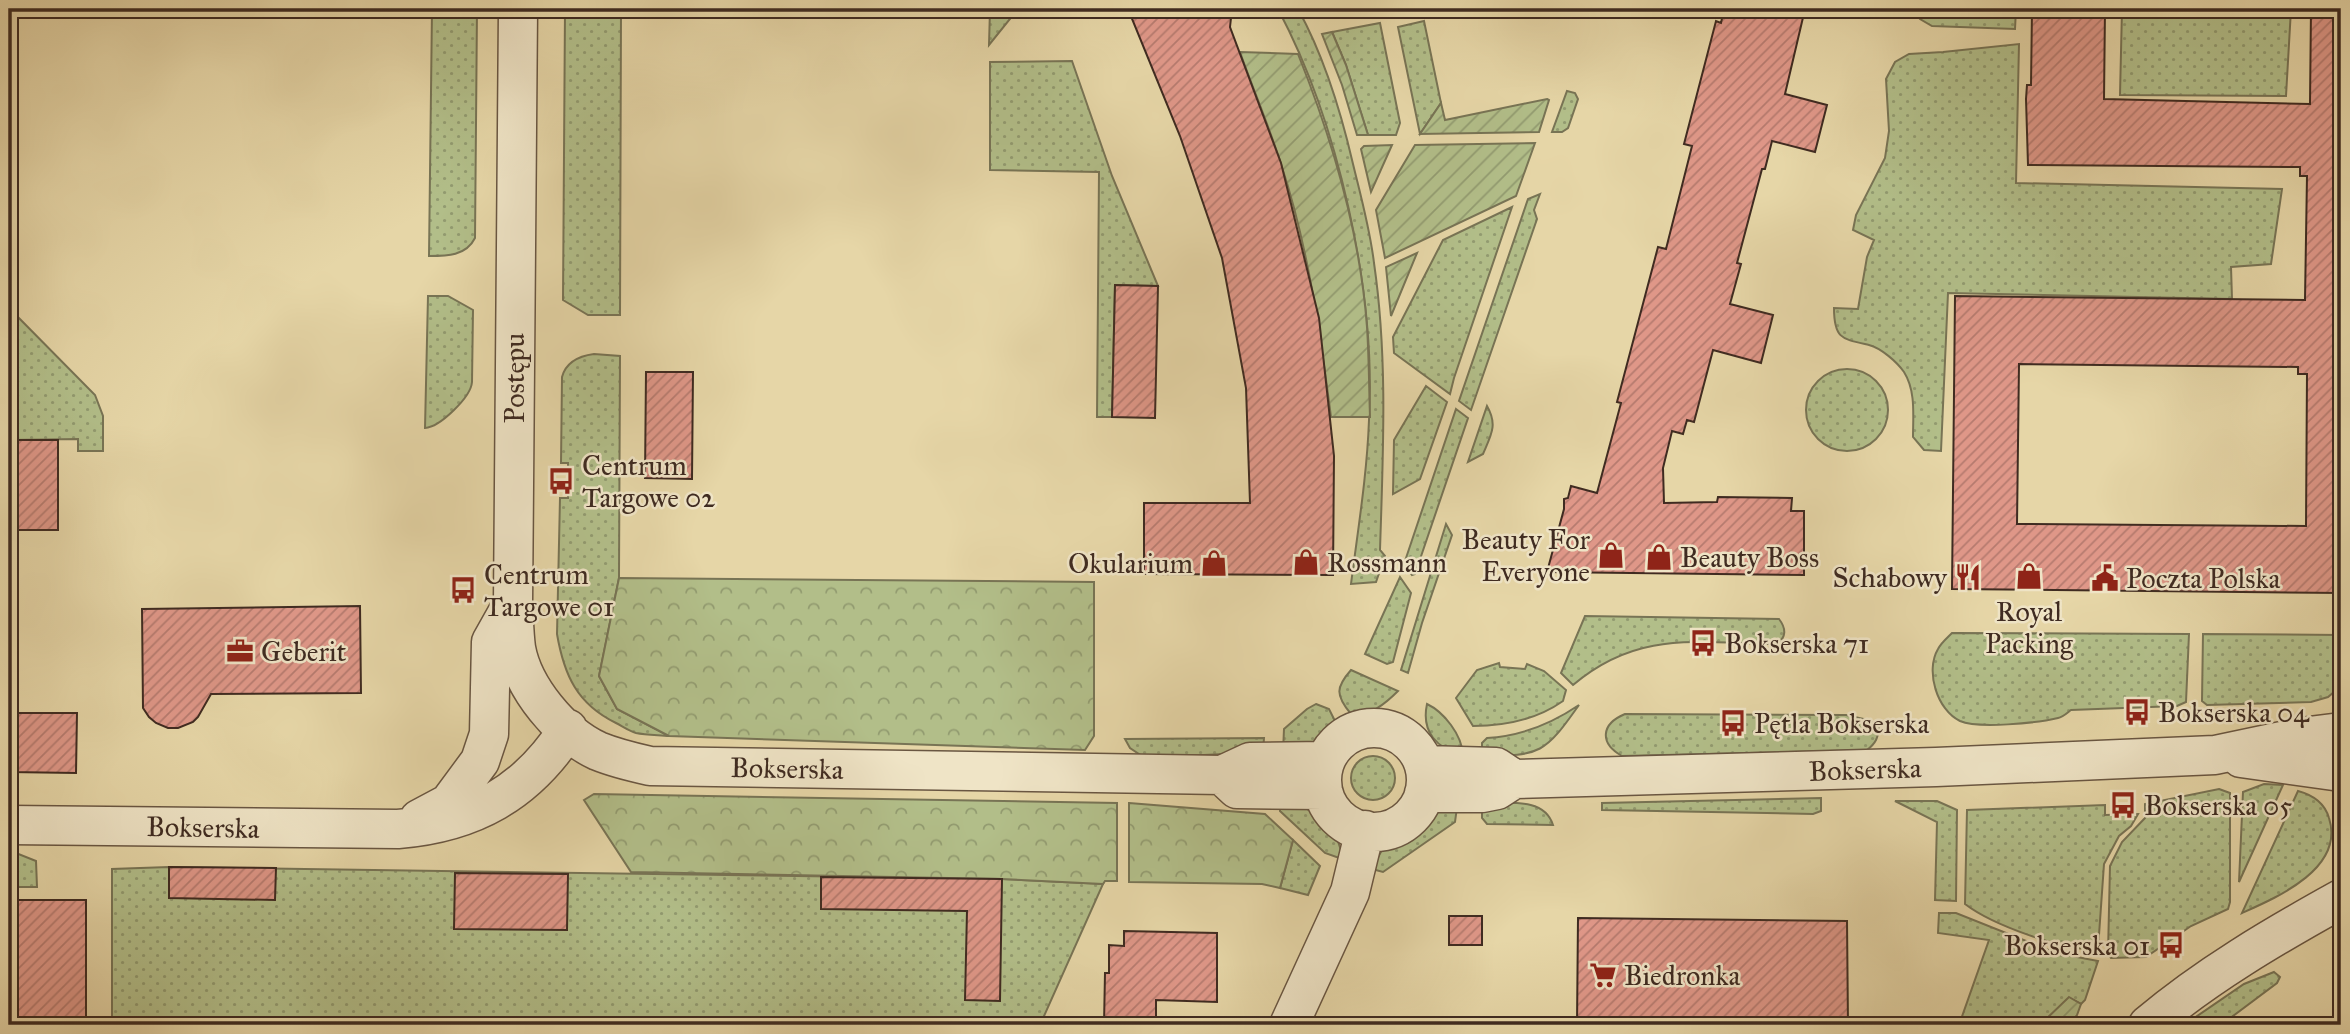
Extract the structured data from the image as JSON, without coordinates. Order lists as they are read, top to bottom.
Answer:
{
  "streets": {
    "street": ["Postępu", "Bokserska"]
  },
  "crossings": [
    ["Postępu", "Bokserska"]
  ],
  "places": {
    "bus stop": [
      "Centrum Targowe 02",
      "Centrum Targowe 01",
      "Bokserska 71",
      "Bokserska 04",
      "Pętla Bokserska",
      "Bokserska 05",
      "Bokserska 01"
    ],
    "shop": [
      "Beauty For Everyone",
      "Beauty Boss",
      "Rossmann",
      "Okularium",
      "Royal Packing"
    ],
    "restaurant": ["Schabowy"],
    "public building": ["Poczta Polska"],
    "office": ["Geberit"],
    "supermarket": ["Biedronka"]
  }
}
